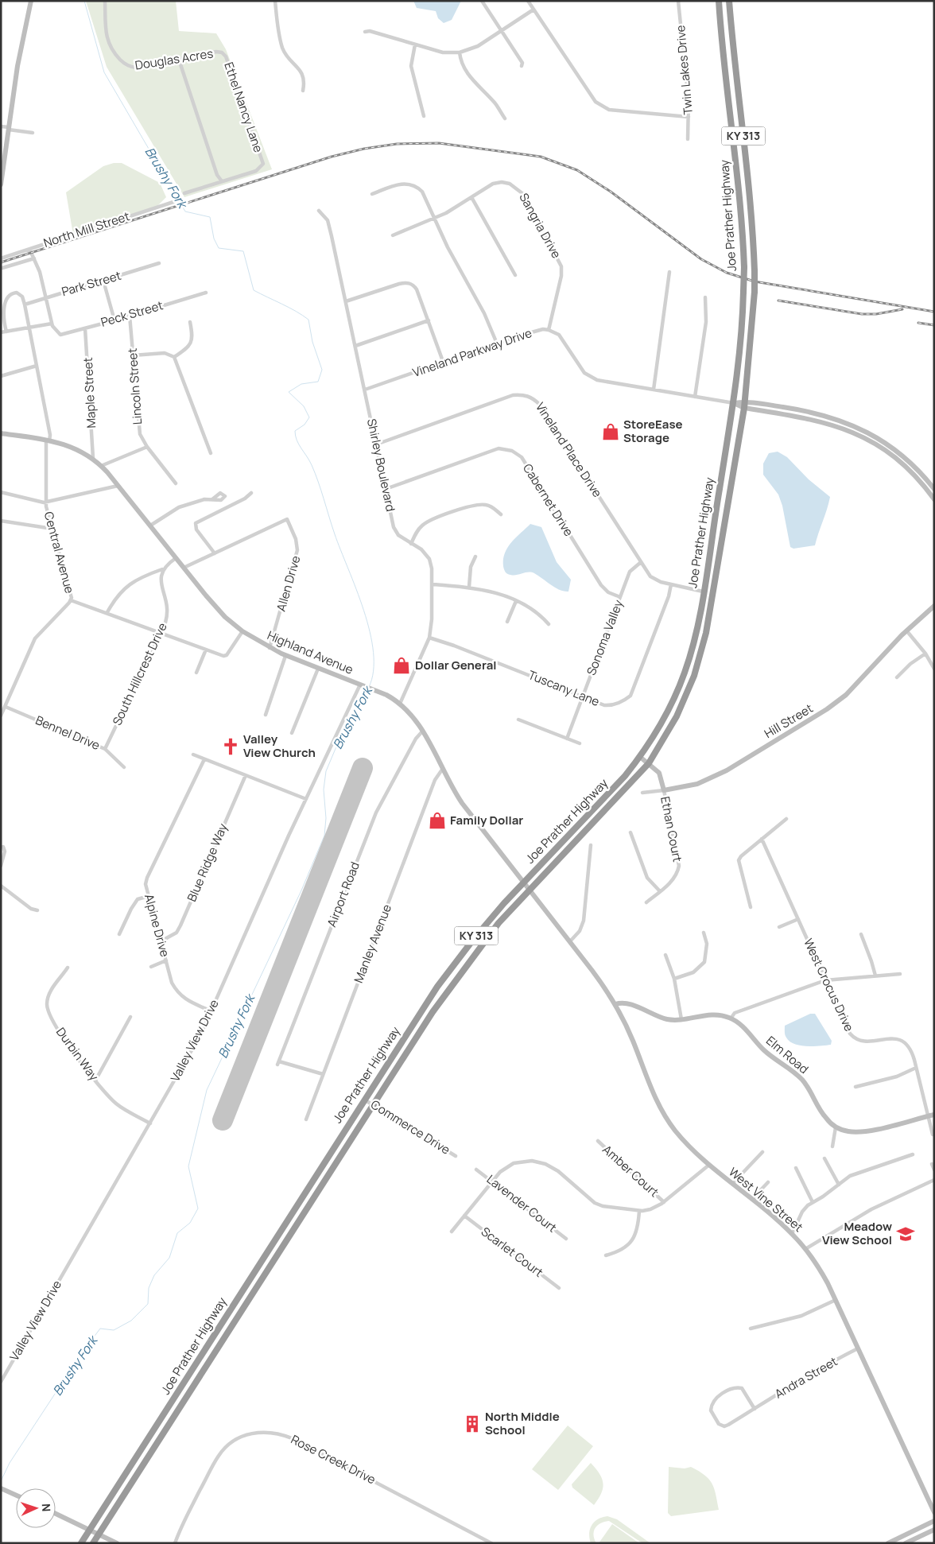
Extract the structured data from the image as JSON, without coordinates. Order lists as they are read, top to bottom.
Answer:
{
  "streets": {
    "highway": ["KY 313", "Joe Prather Highway"],
    "main road": [
      "Highland Avenue",
      "Hill Street",
      "Elm Road",
      "West Vine Street"
    ],
    "street": [
      "Douglas Acres",
      "Twin Lakes Drive",
      "Ethel Nancy Lane",
      "Sangria Drive",
      "North Mill Street",
      "Park Street",
      "Peck Street",
      "Vineland Parkway Drive",
      "Lincoln Street",
      "Maple Street",
      "Vineland Place Drive",
      "Shirley Boulevard",
      "Cabernet Drive",
      "Central Avenue",
      "Allen Drive",
      "Sonoma Valley",
      "South Hillcrest Drive",
      "Tuscany Lane",
      "Bennel Drive",
      "Ethan Court",
      "Blue Ridge Way",
      "Airport Road",
      "Alpine Drive",
      "Manley Avenue",
      "West Crocus Drive",
      "Valley View Drive",
      "Durbin Way",
      "Commerce Drive",
      "Amber Court",
      "Lavender Court",
      "Scarlet Court",
      "Andra Street",
      "Rose Creek Drive"
    ]
  },
  "crossings": [
    ["Douglas Acres", "Ethel Nancy Lane"],
    ["Joe Prather Highway", "Vineland Parkway Drive"],
    ["Joe Prather Highway", "Vineland Place Drive"],
    ["Joe Prather Highway", "Highland Avenue"],
    ["Joe Prather Highway", "Commerce Drive"],
    ["Sangria Drive", "Vineland Parkway Drive"],
    ["Park Street", "Central Avenue"],
    ["Peck Street", "Lincoln Street"],
    ["Peck Street", "Maple Street"],
    ["Vineland Parkway Drive", "Shirley Boulevard"],
    ["Maple Street", "Highland Avenue"],
    ["Vineland Place Drive", "Shirley Boulevard"],
    ["Vineland Place Drive", "Sonoma Valley"],
    ["Vineland Place Drive", "Tuscany Lane"],
    ["Shirley Boulevard", "Cabernet Drive"],
    ["Shirley Boulevard", "Highland Avenue"],
    ["Shirley Boulevard", "Tuscany Lane"],
    ["Cabernet Drive", "Sonoma Valley"],
    ["Central Avenue", "Highland Avenue"],
    ["Central Avenue", "Bennel Drive"],
    ["Allen Drive", "Highland Avenue"],
    ["Sonoma Valley", "Tuscany Lane"],
    ["Highland Avenue", "Airport Road"],
    ["Highland Avenue", "Manley Avenue"],
    ["Highland Avenue", "Valley View Drive"],
    ["Highland Avenue", "West Vine Street"],
    ["South Hillcrest Drive", "Bennel Drive"],
    ["Hill Street", "Ethan Court"],
    ["Blue Ridge Way", "Alpine Drive"],
    ["Airport Road", "Manley Avenue"],
    ["Alpine Drive", "Valley View Drive"],
    ["Valley View Drive", "Durbin Way"],
    ["Elm Road", "West Vine Street"],
    ["West Vine Street", "Andra Street"]
  ],
  "water": ["Brushy Fork"],
  "places": {
    "shop": ["StoreEase Storage", "Dollar General", "Family Dollar"],
    "church": ["Valley View Church"],
    "school or university": ["Meadow View School"],
    "building": ["North Middle School"]
  },
  "north": "right"
}
